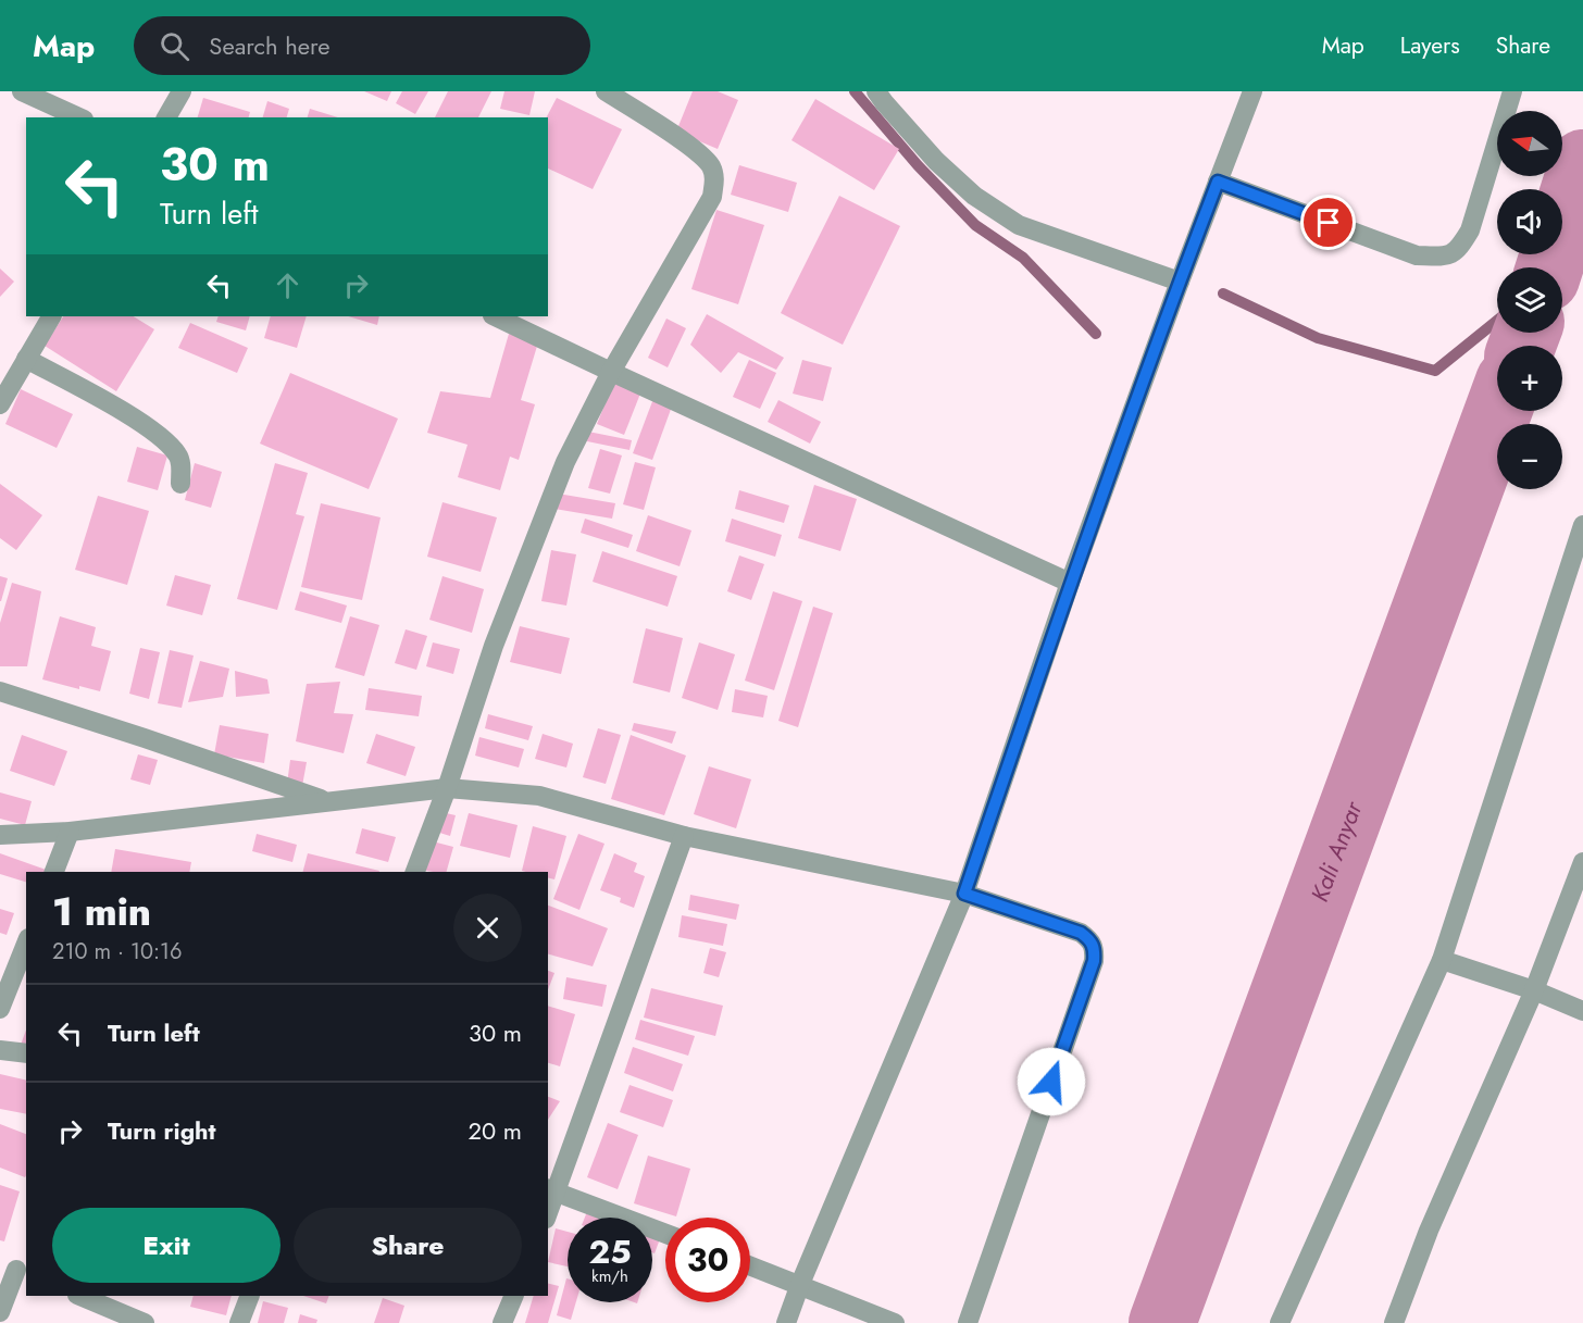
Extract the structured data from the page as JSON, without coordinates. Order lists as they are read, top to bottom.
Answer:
{
  "water": ["Kali Anyar"],
  "north": "left",
  "page": {
    "header": "Map",
    "search": "Search here",
    "nav": ["Map", "Layers", "Share"],
    "map_buttons": ["+", "−"],
    "turn": ["30 m", "Turn left"],
    "heading": ["1 min", "210 m · 10:16"],
    "list": [
      {
        "name": "Turn left",
        "value": "30 m"
      },
      {
        "name": "Turn right",
        "value": "20 m"
      }
    ],
    "buttons": ["Exit", "Share"],
    "speed": "25 km/h",
    "limit": "30"
  }
}
